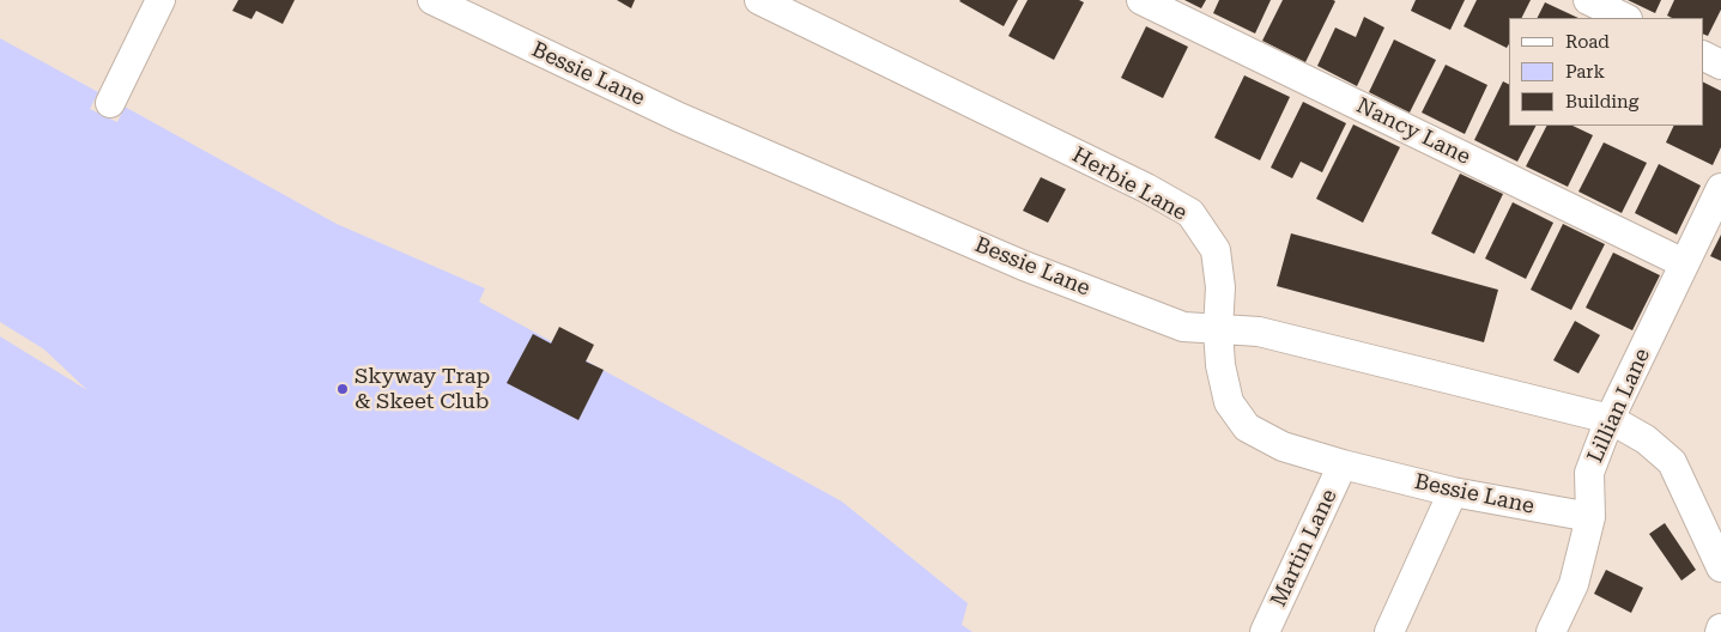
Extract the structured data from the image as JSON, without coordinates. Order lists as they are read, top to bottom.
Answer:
{
  "streets": {
    "street": [
      "Bessie Lane",
      "Nancy Lane",
      "Herbie Lane",
      "Lillian Lane",
      "Martin Lane"
    ]
  },
  "crossings": [
    ["Bessie Lane", "Herbie Lane"],
    ["Bessie Lane", "Lillian Lane"],
    ["Bessie Lane", "Martin Lane"],
    ["Nancy Lane", "Lillian Lane"]
  ],
  "places": ["Skyway Trap & Skeet Club"],
  "legend": ["Road", "Park", "Building"]
}
